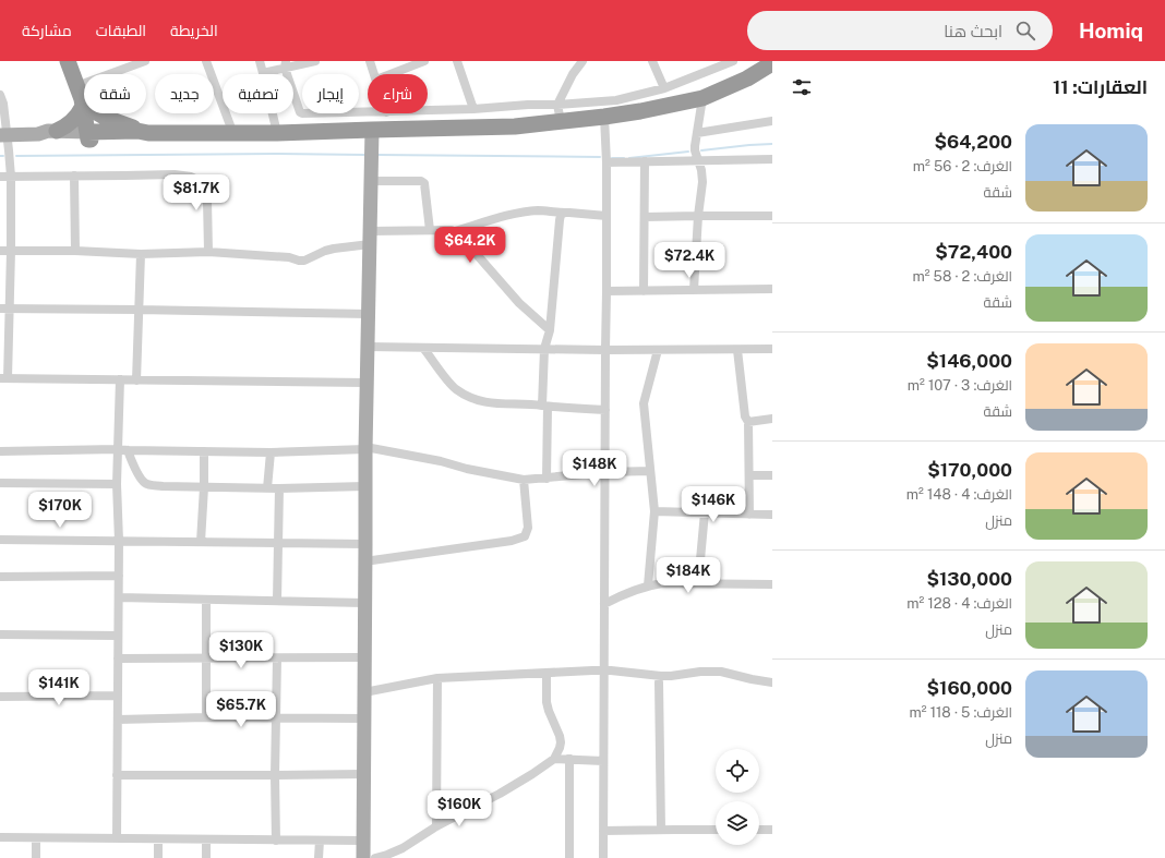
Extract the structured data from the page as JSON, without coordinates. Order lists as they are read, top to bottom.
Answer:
{
  "page": {
    "header": "Homiq",
    "search": "ابحث هنا",
    "nav": ["الخريطة", "الطبقات", "مشاركة"],
    "heading": "العقارات: 11",
    "chip": [
      "شراء",
      "إيجار",
      "تصفية",
      "جديد",
      "شقة"
    ],
    "list": [
      {
        "name": "$64,200",
        "note": "الغرف: 2 · 56 m² · شقة"
      },
      {
        "name": "$72,400",
        "note": "الغرف: 2 · 58 m² · شقة"
      },
      {
        "name": "$146,000",
        "note": "الغرف: 3 · 107 m² · شقة"
      },
      {
        "name": "$170,000",
        "note": "الغرف: 4 · 148 m² · منزل"
      },
      {
        "name": "$130,000",
        "note": "الغرف: 4 · 128 m² · منزل"
      },
      {
        "name": "$160,000",
        "note": "الغرف: 5 · 118 m² · منزل"
      }
    ],
    "price": [
      "$81.7K",
      "$64.2K",
      "$72.4K",
      "$148K",
      "$146K",
      "$170K",
      "$184K",
      "$130K",
      "$141K",
      "$65.7K",
      "$160K"
    ]
  }
}
